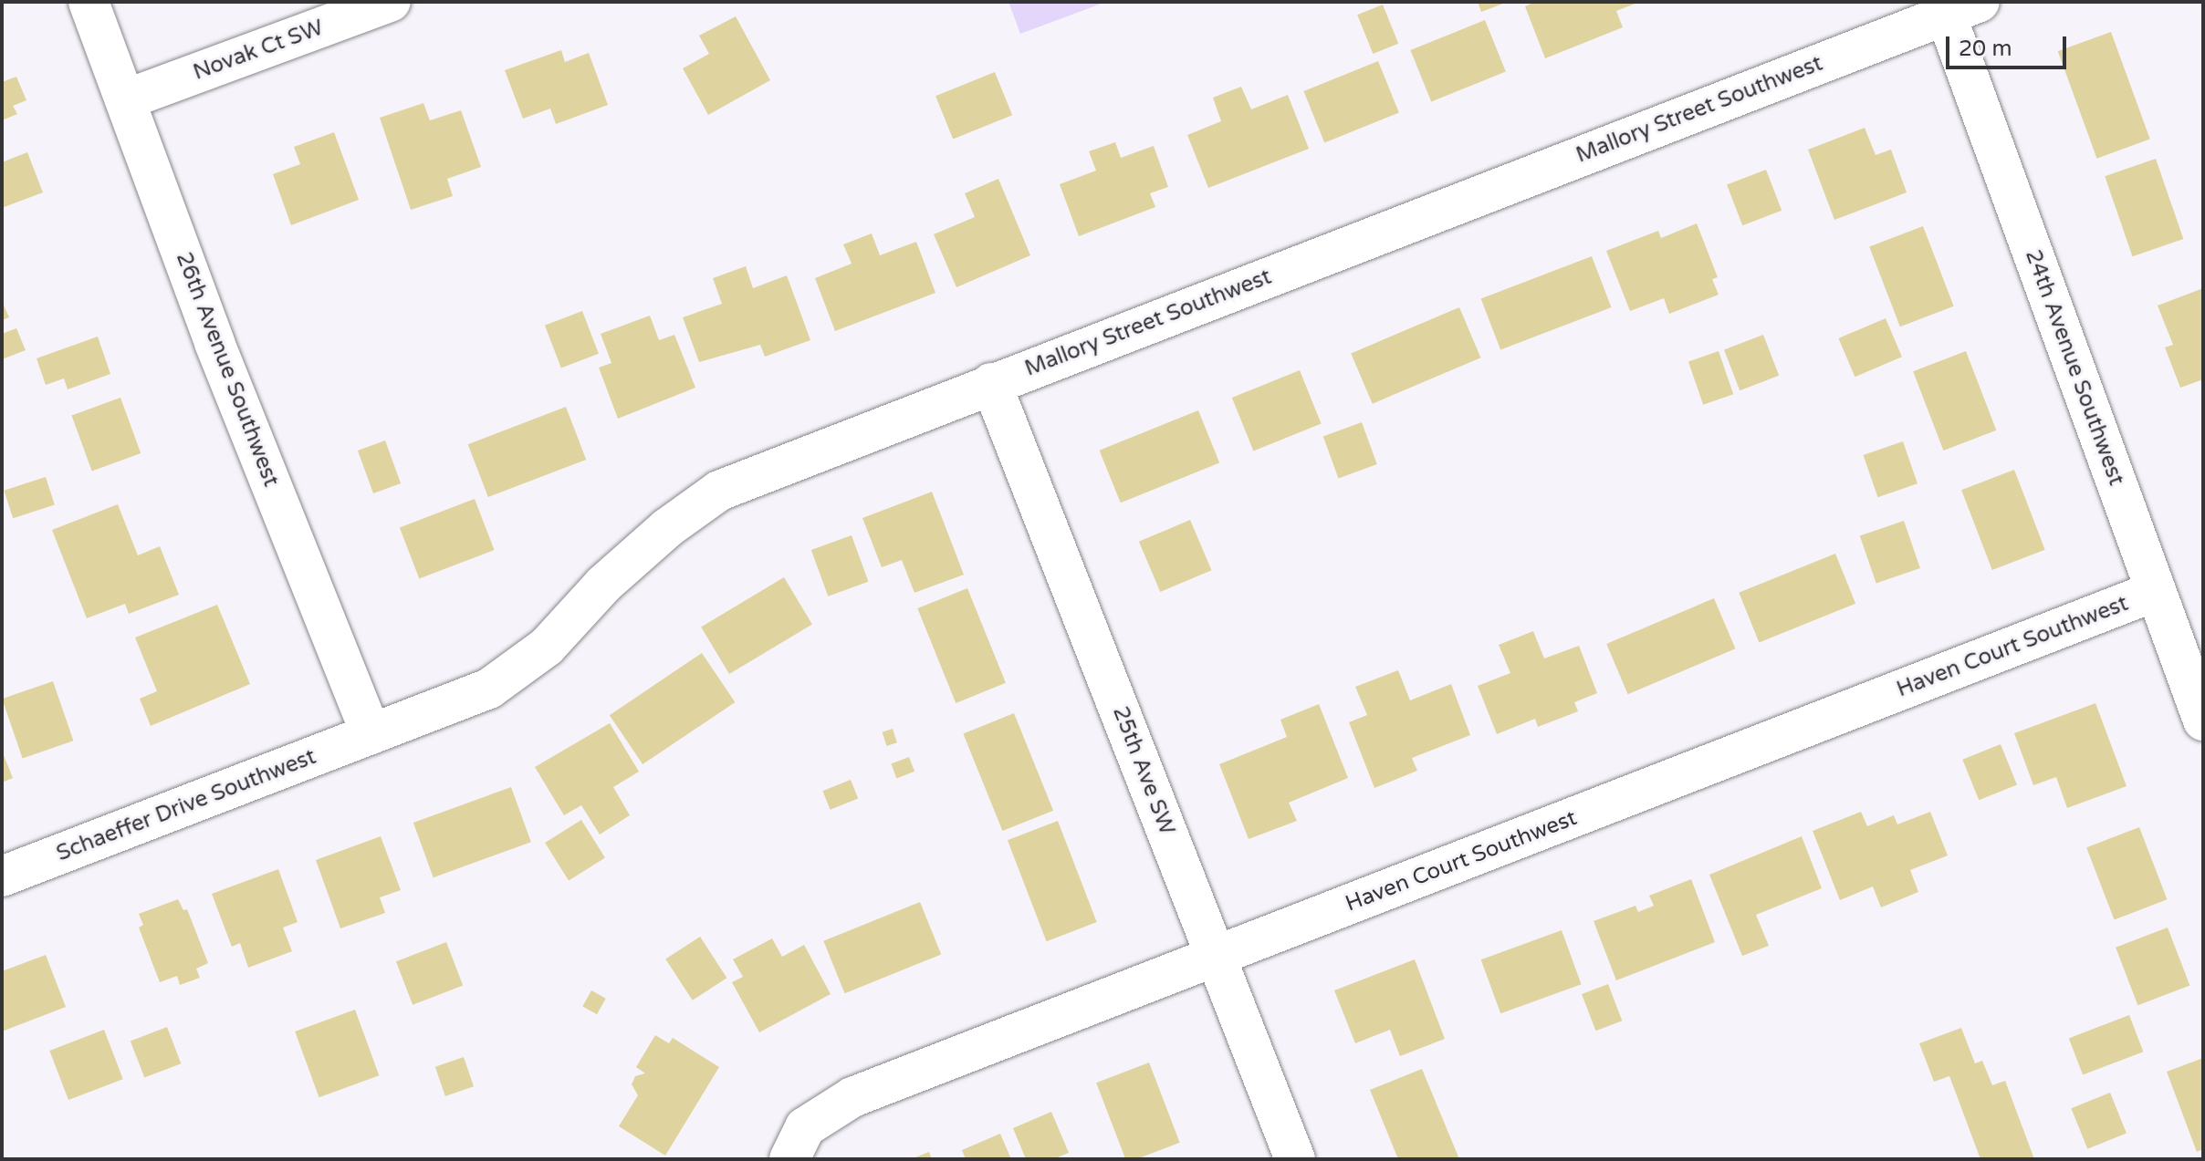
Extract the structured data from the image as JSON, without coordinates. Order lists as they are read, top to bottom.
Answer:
{
  "streets": {
    "street": [
      "Novak Ct SW",
      "Mallory Street Southwest",
      "24th Avenue Southwest",
      "26th Avenue Southwest",
      "Haven Court Southwest",
      "25th Ave SW",
      "Schaeffer Drive Southwest"
    ]
  },
  "crossings": [
    ["Novak Ct SW", "26th Avenue Southwest"],
    ["Mallory Street Southwest", "24th Avenue Southwest"],
    ["Mallory Street Southwest", "26th Avenue Southwest"],
    ["Mallory Street Southwest", "25th Ave SW"],
    ["Mallory Street Southwest", "Schaeffer Drive Southwest"],
    ["24th Avenue Southwest", "Haven Court Southwest"],
    ["26th Avenue Southwest", "Schaeffer Drive Southwest"],
    ["Haven Court Southwest", "25th Ave SW"]
  ],
  "scale_bar": "20 m"
}
